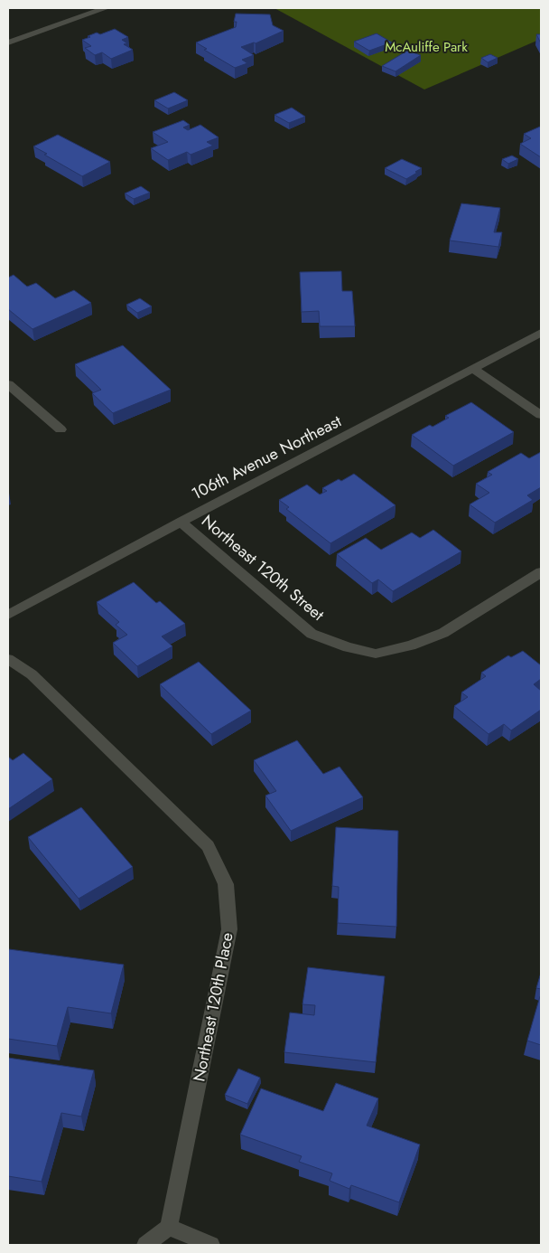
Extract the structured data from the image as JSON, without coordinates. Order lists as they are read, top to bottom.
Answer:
{
  "streets": {
    "street": ["106th Avenue Northeast", "Northeast 120th Street", "Northeast 120th Place"]
  },
  "crossings": [
    ["106th Avenue Northeast", "Northeast 120th Street"]
  ],
  "parks": ["McAuliffe Park"]
}
